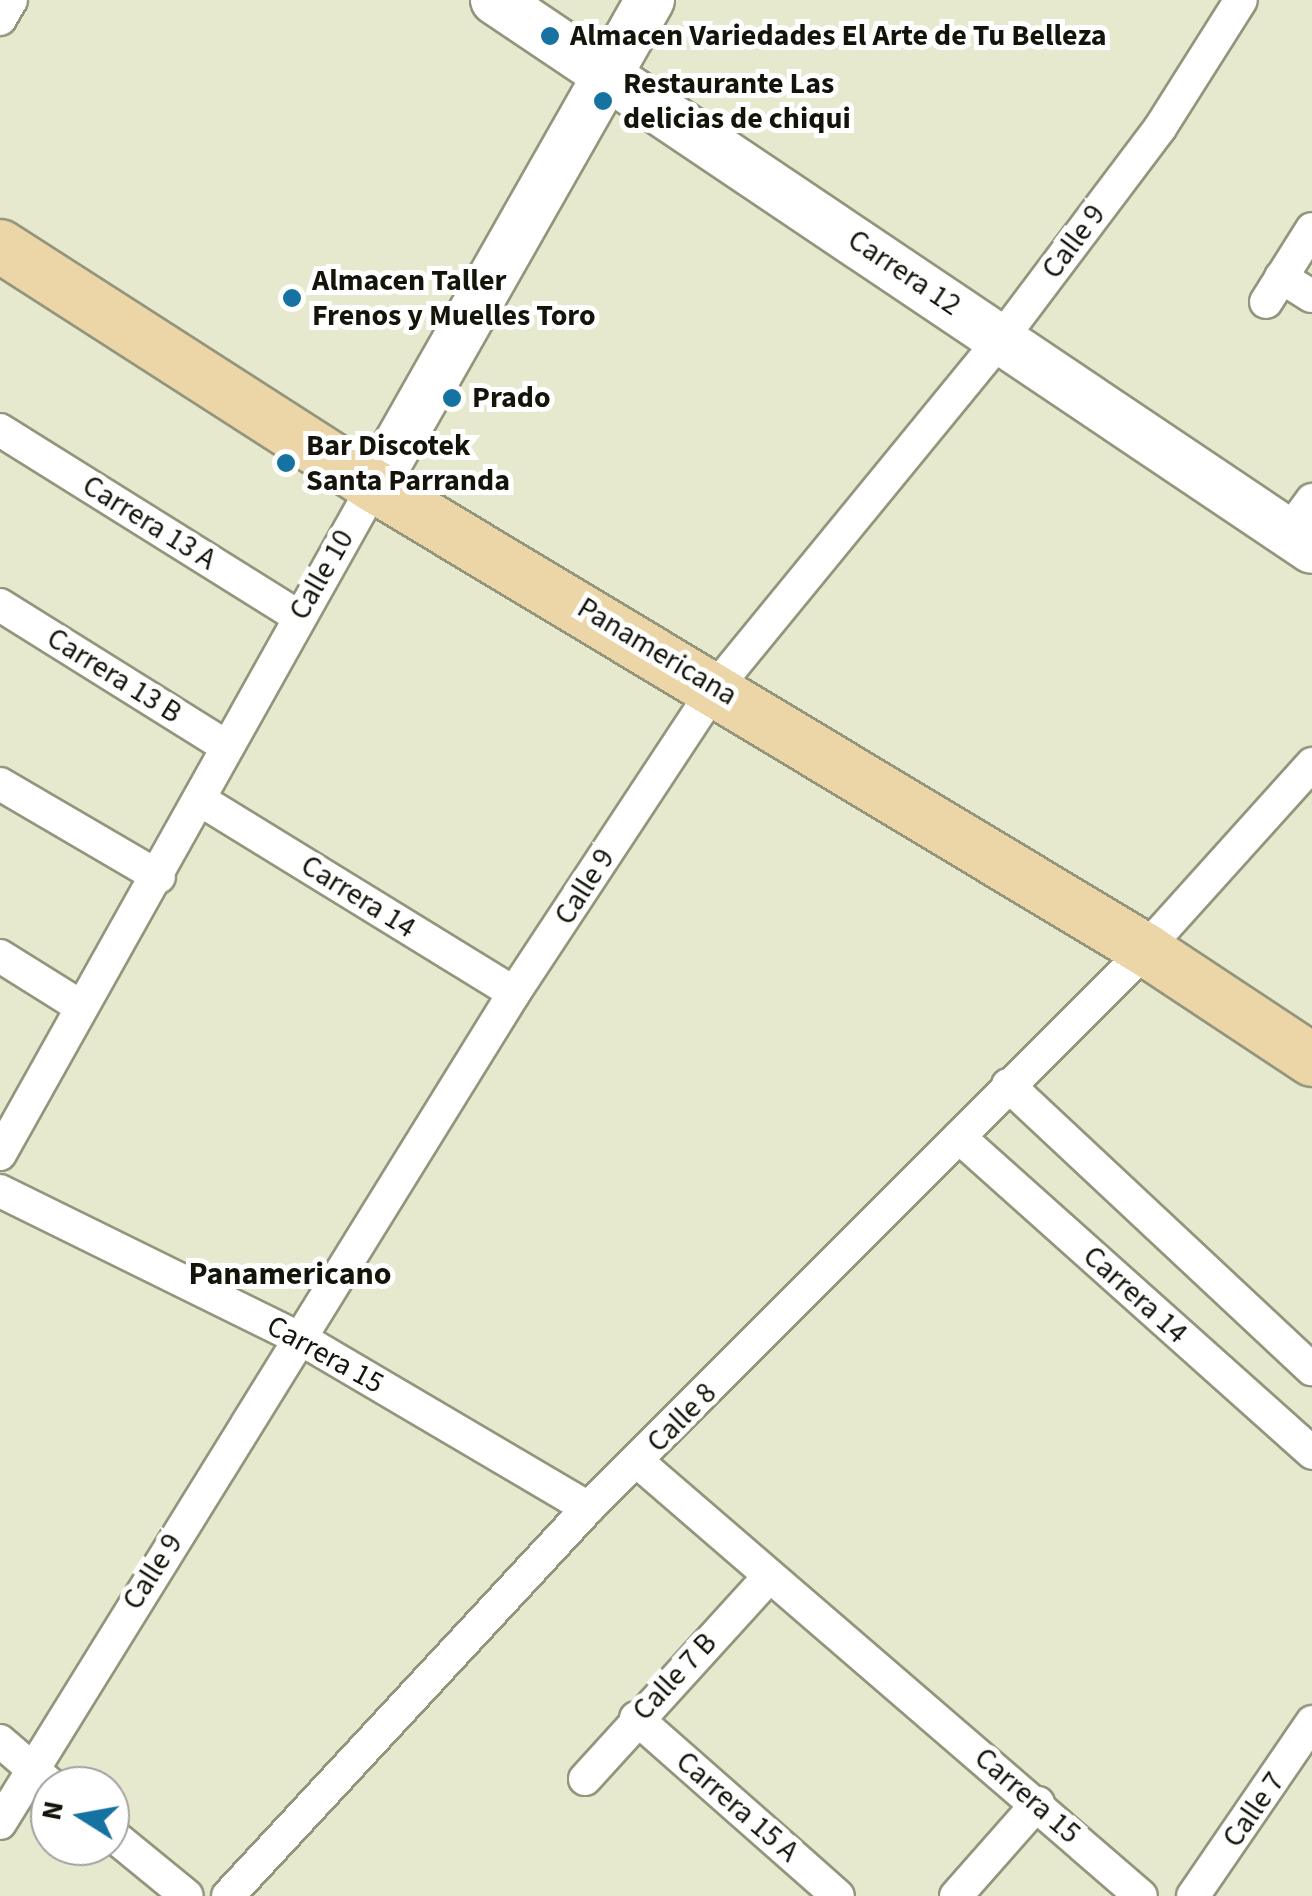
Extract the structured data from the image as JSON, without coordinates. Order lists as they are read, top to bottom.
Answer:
{
  "streets": {
    "main road": ["Panamericana"],
    "street": [
      "Calle 9",
      "Carrera 12",
      "Carrera 13 A",
      "Calle 10",
      "Carrera 13 B",
      "Carrera 14",
      "Carrera 15",
      "Calle 8",
      "Calle 7 B",
      "Carrera 15 A",
      "Calle 7"
    ]
  },
  "crossings": [
    ["Calle 9", "Carrera 12"],
    ["Calle 9", "Panamericana"],
    ["Calle 9", "Carrera 14"],
    ["Calle 9", "Carrera 15"],
    ["Carrera 12", "Calle 10"],
    ["Carrera 13 A", "Calle 10"],
    ["Calle 10", "Panamericana"],
    ["Calle 10", "Carrera 13 B"],
    ["Calle 10", "Carrera 14"],
    ["Panamericana", "Calle 8"],
    ["Carrera 14", "Calle 8"],
    ["Carrera 15", "Calle 8"],
    ["Carrera 15", "Calle 7 B"],
    ["Calle 7 B", "Carrera 15 A"]
  ],
  "districts": ["Panamericano"],
  "places": [
    "Almacen Variedades El Arte de Tu Belleza",
    "Restaurante Las delicias de chiqui",
    "Almacen Taller Frenos y Muelles Toro",
    "Prado",
    "Bar Discotek Santa Parranda"
  ],
  "north": "left"
}
